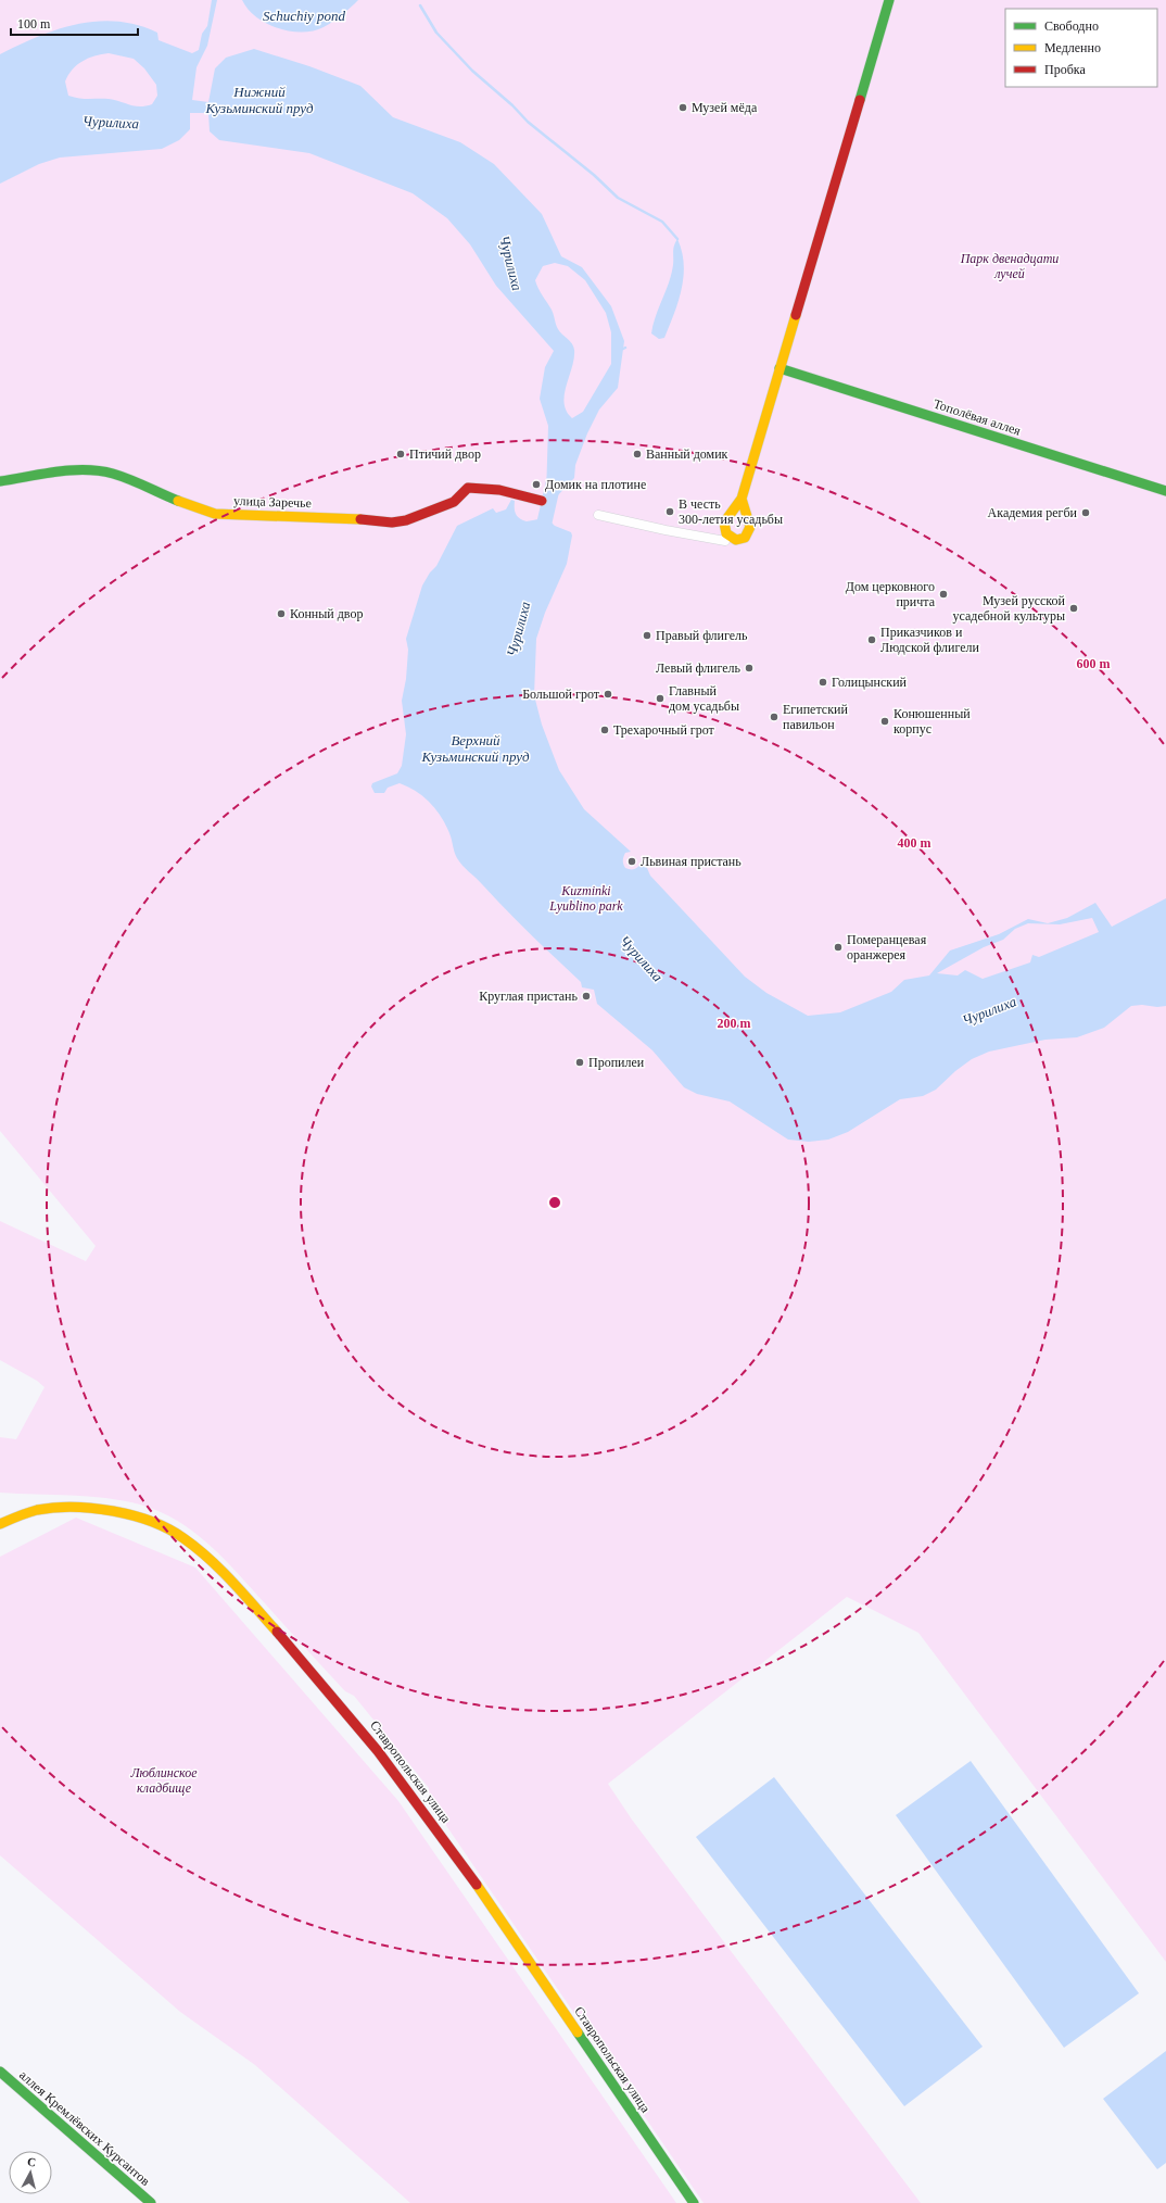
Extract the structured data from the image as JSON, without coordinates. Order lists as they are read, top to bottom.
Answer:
{
  "streets": {
    "street": [
      "Тополёвая аллея",
      "улица Заречье",
      "Ставропольская улица",
      "аллея Кремлёвских Курсантов"
    ]
  },
  "water": [
    "Schuchiy pond",
    "Нижний Кузьминский пруд",
    "Чурилиха",
    "Верхний Кузьминский пруд"
  ],
  "parks": ["Парк двенадцати лучей", "Kuzminki Lyublino park", "Люблинское кладбище"],
  "places": [
    "Музей мёда",
    "Птичий двор",
    "Ванный домик",
    "Домик на плотине",
    "В честь 300-летия усадьбы",
    "Академия регби",
    "Дом церковного причта",
    "Музей русской усадебной культуры",
    "Конный двор",
    "Правый флигель",
    "Приказчиков и Людской флигели",
    "Левый флигель",
    "Голицынский",
    "Большой грот",
    "Главный дом усадьбы",
    "Египетский павильон",
    "Конюшенный корпус",
    "Трехарочный грот",
    "Львиная пристань",
    "Померанцевая оранжерея",
    "Круглая пристань",
    "Пропилеи"
  ],
  "legend": ["Свободно", "Медленно", "Пробка"],
  "scale_bar": "100 m",
  "north": "top",
  "rings": ["600 m", "400 m", "200 m"]
}
